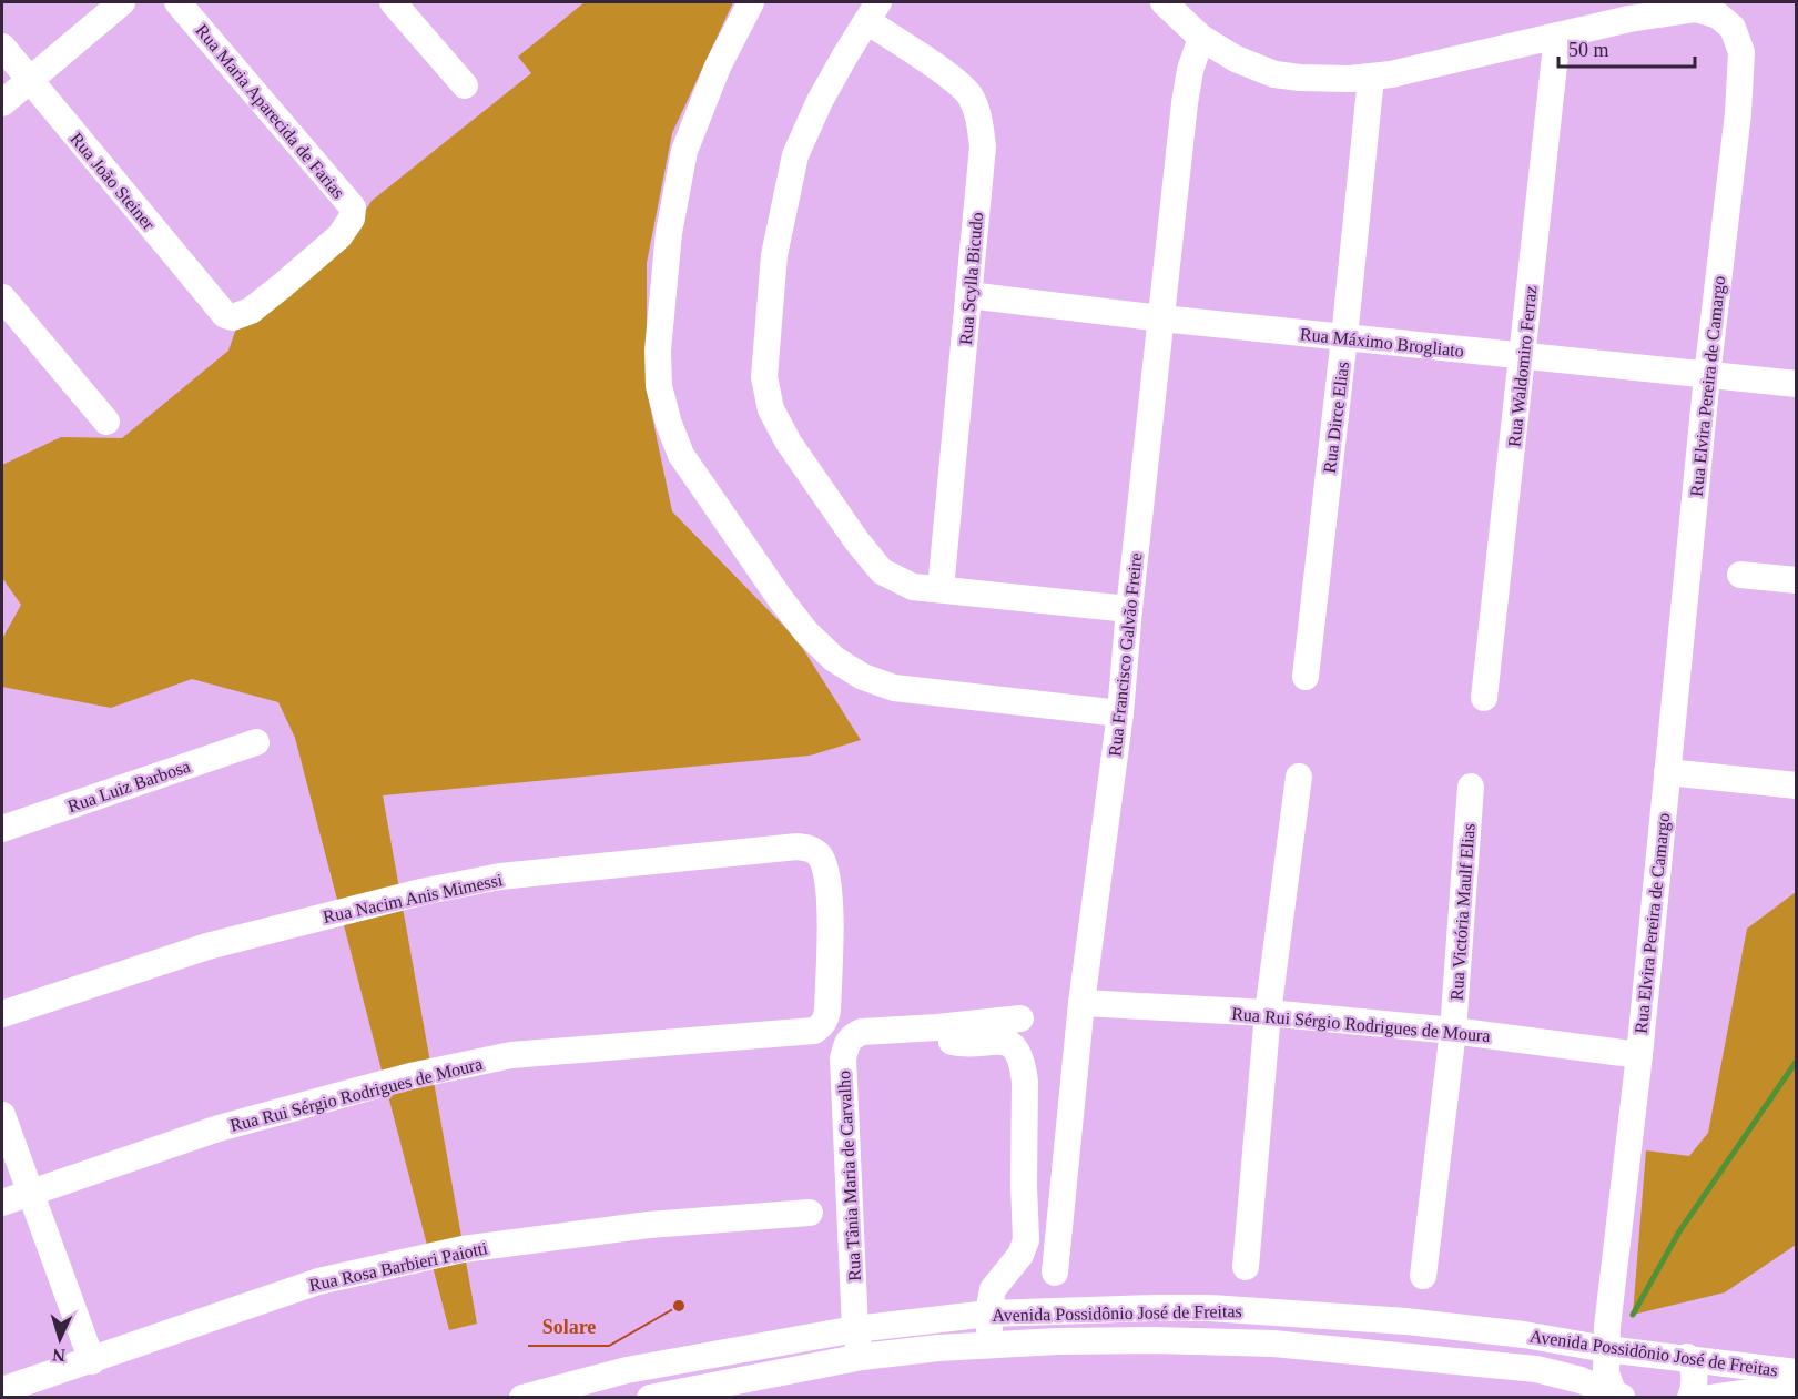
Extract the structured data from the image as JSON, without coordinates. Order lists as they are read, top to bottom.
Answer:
{
  "streets": {
    "street": [
      "Rua Maria Aparecida de Farias",
      "Rua João Steiner",
      "Rua Scylla Bicudo",
      "Rua Máximo Brogliato",
      "Rua Waldomiro Ferraz",
      "Rua Elvira Pereira de Camargo",
      "Rua Dirce Elias",
      "Rua Francisco Galvão Freire",
      "Rua Luiz Barbosa",
      "Rua Nacim Anis Mimessi",
      "Rua Victória Maulf Elias",
      "Rua Rui Sérgio Rodrigues de Moura",
      "Rua Tânia Maria de Carvalho",
      "Rua Rosa Barbieri Paiotti",
      "Avenida Possidônio José de Freitas"
    ]
  },
  "crossings": [
    ["Rua Maria Aparecida de Farias", "Rua João Steiner"],
    ["Rua Scylla Bicudo", "Rua Máximo Brogliato"],
    ["Rua Máximo Brogliato", "Rua Waldomiro Ferraz"],
    ["Rua Máximo Brogliato", "Rua Elvira Pereira de Camargo"],
    ["Rua Máximo Brogliato", "Rua Dirce Elias"],
    ["Rua Máximo Brogliato", "Rua Francisco Galvão Freire"],
    ["Rua Waldomiro Ferraz", "Rua Elvira Pereira de Camargo"],
    ["Rua Elvira Pereira de Camargo", "Rua Dirce Elias"],
    ["Rua Elvira Pereira de Camargo", "Rua Francisco Galvão Freire"],
    ["Rua Elvira Pereira de Camargo", "Rua Rui Sérgio Rodrigues de Moura"],
    ["Rua Elvira Pereira de Camargo", "Avenida Possidônio José de Freitas"],
    ["Rua Francisco Galvão Freire", "Rua Rui Sérgio Rodrigues de Moura"],
    ["Rua Nacim Anis Mimessi", "Rua Rui Sérgio Rodrigues de Moura"],
    ["Rua Victória Maulf Elias", "Rua Rui Sérgio Rodrigues de Moura"],
    ["Rua Tânia Maria de Carvalho", "Avenida Possidônio José de Freitas"]
  ],
  "places": ["Solare"],
  "scale_bar": "50 m",
  "north": "bottom"
}
